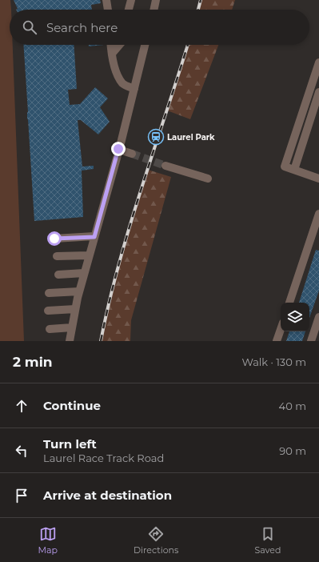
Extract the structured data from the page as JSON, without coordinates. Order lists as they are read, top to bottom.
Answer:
{
  "places": {
    "station": ["Laurel Park"]
  },
  "page": {
    "search": "Search here",
    "heading": ["2 min", "Walk · 130 m"],
    "list": [
      ["Continue", "40 m"],
      ["Turn left", "Laurel Race Track Road", "90 m"],
      "Arrive at destination"
    ],
    "nav": ["Map", "Directions", "Saved"]
  }
}
